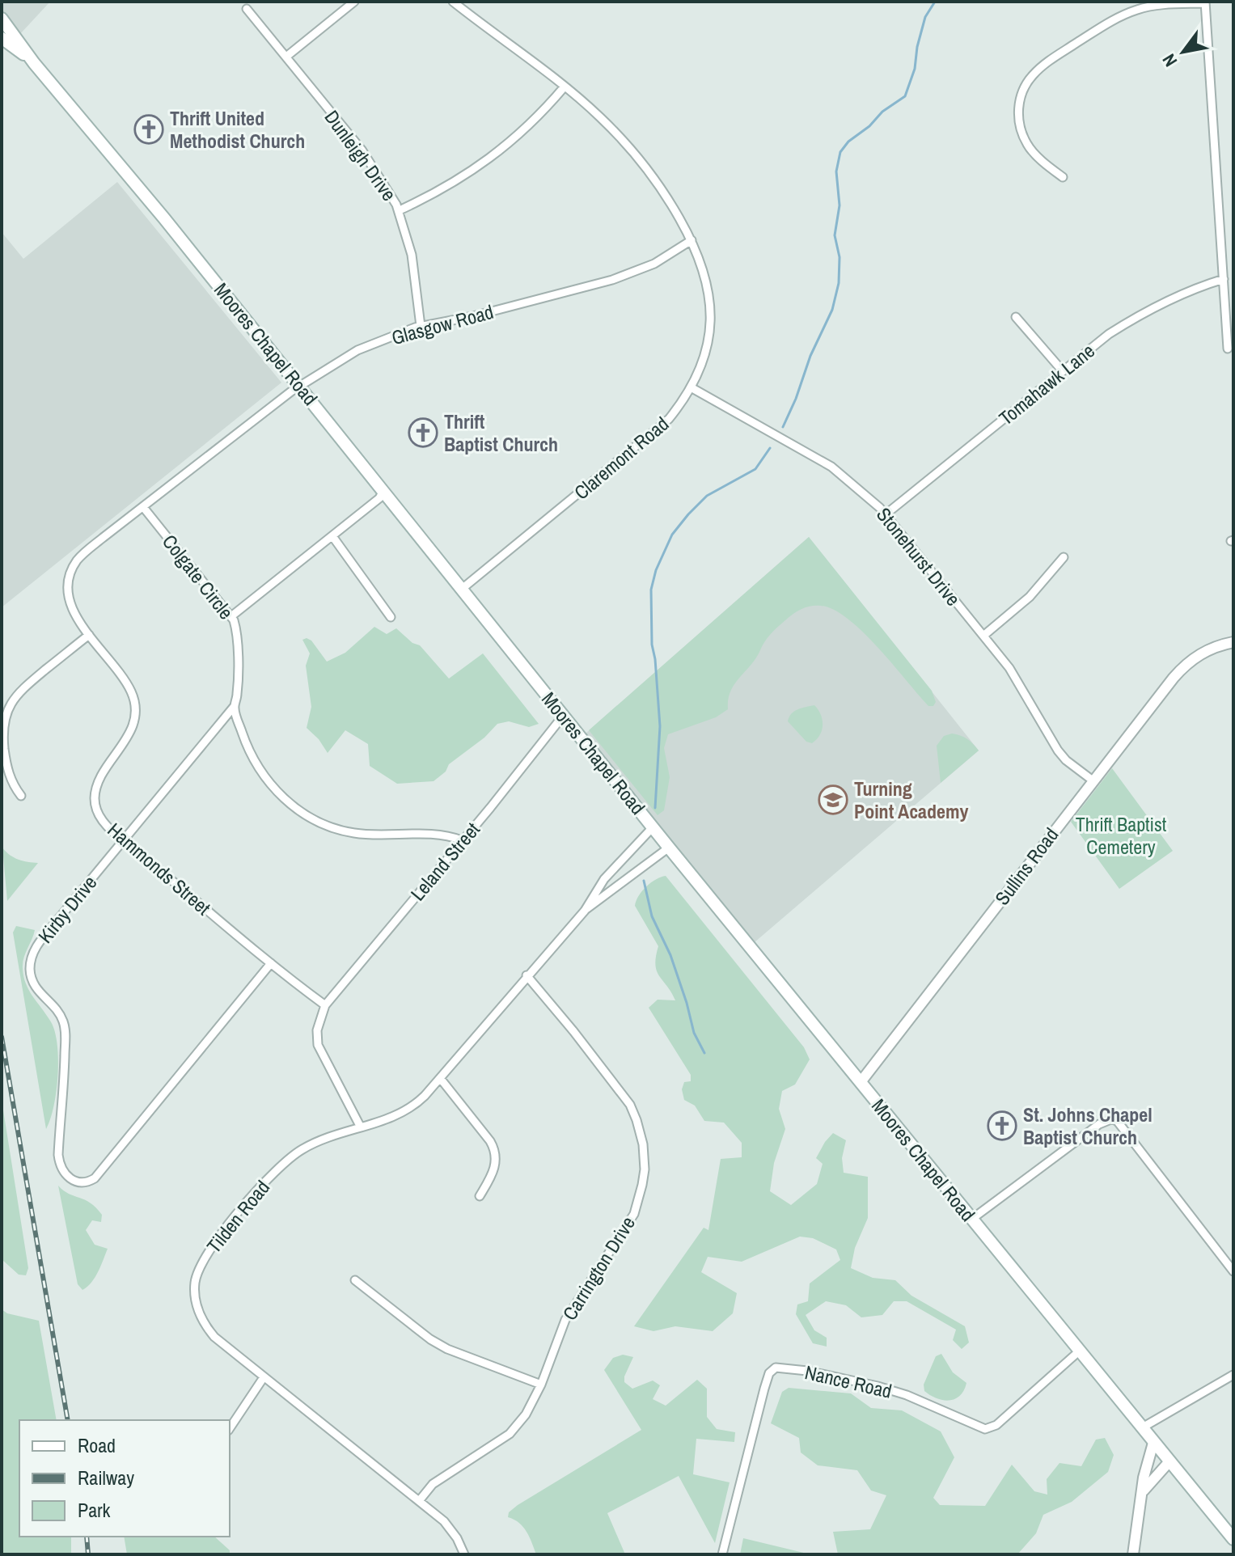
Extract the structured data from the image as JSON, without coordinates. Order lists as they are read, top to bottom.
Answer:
{
  "streets": {
    "main road": ["Moores Chapel Road"],
    "street": [
      "Dunleigh Drive",
      "Glasgow Road",
      "Tomahawk Lane",
      "Claremont Road",
      "Stonehurst Drive",
      "Colgate Circle",
      "Leland Street",
      "Sullins Road",
      "Hammonds Street",
      "Kirby Drive",
      "Tilden Road",
      "Carrington Drive",
      "Nance Road"
    ]
  },
  "crossings": [
    ["Dunleigh Drive", "Glasgow Road"],
    ["Glasgow Road", "Moores Chapel Road"],
    ["Glasgow Road", "Claremont Road"],
    ["Glasgow Road", "Colgate Circle"],
    ["Glasgow Road", "Hammonds Street"],
    ["Moores Chapel Road", "Claremont Road"],
    ["Moores Chapel Road", "Leland Street"],
    ["Moores Chapel Road", "Sullins Road"],
    ["Moores Chapel Road", "Tilden Road"],
    ["Moores Chapel Road", "Nance Road"],
    ["Tomahawk Lane", "Stonehurst Drive"],
    ["Claremont Road", "Stonehurst Drive"],
    ["Stonehurst Drive", "Sullins Road"],
    ["Colgate Circle", "Leland Street"],
    ["Colgate Circle", "Kirby Drive"],
    ["Leland Street", "Hammonds Street"],
    ["Hammonds Street", "Kirby Drive"],
    ["Tilden Road", "Carrington Drive"]
  ],
  "parks": ["Thrift Baptist Cemetery"],
  "places": {
    "church": ["Thrift United Methodist Church", "Thrift Baptist Church", "St. Johns Chapel Baptist Church"],
    "school or university": ["Turning Point Academy"]
  },
  "legend": ["Road", "Railway", "Park"],
  "north": "bottom left"
}
